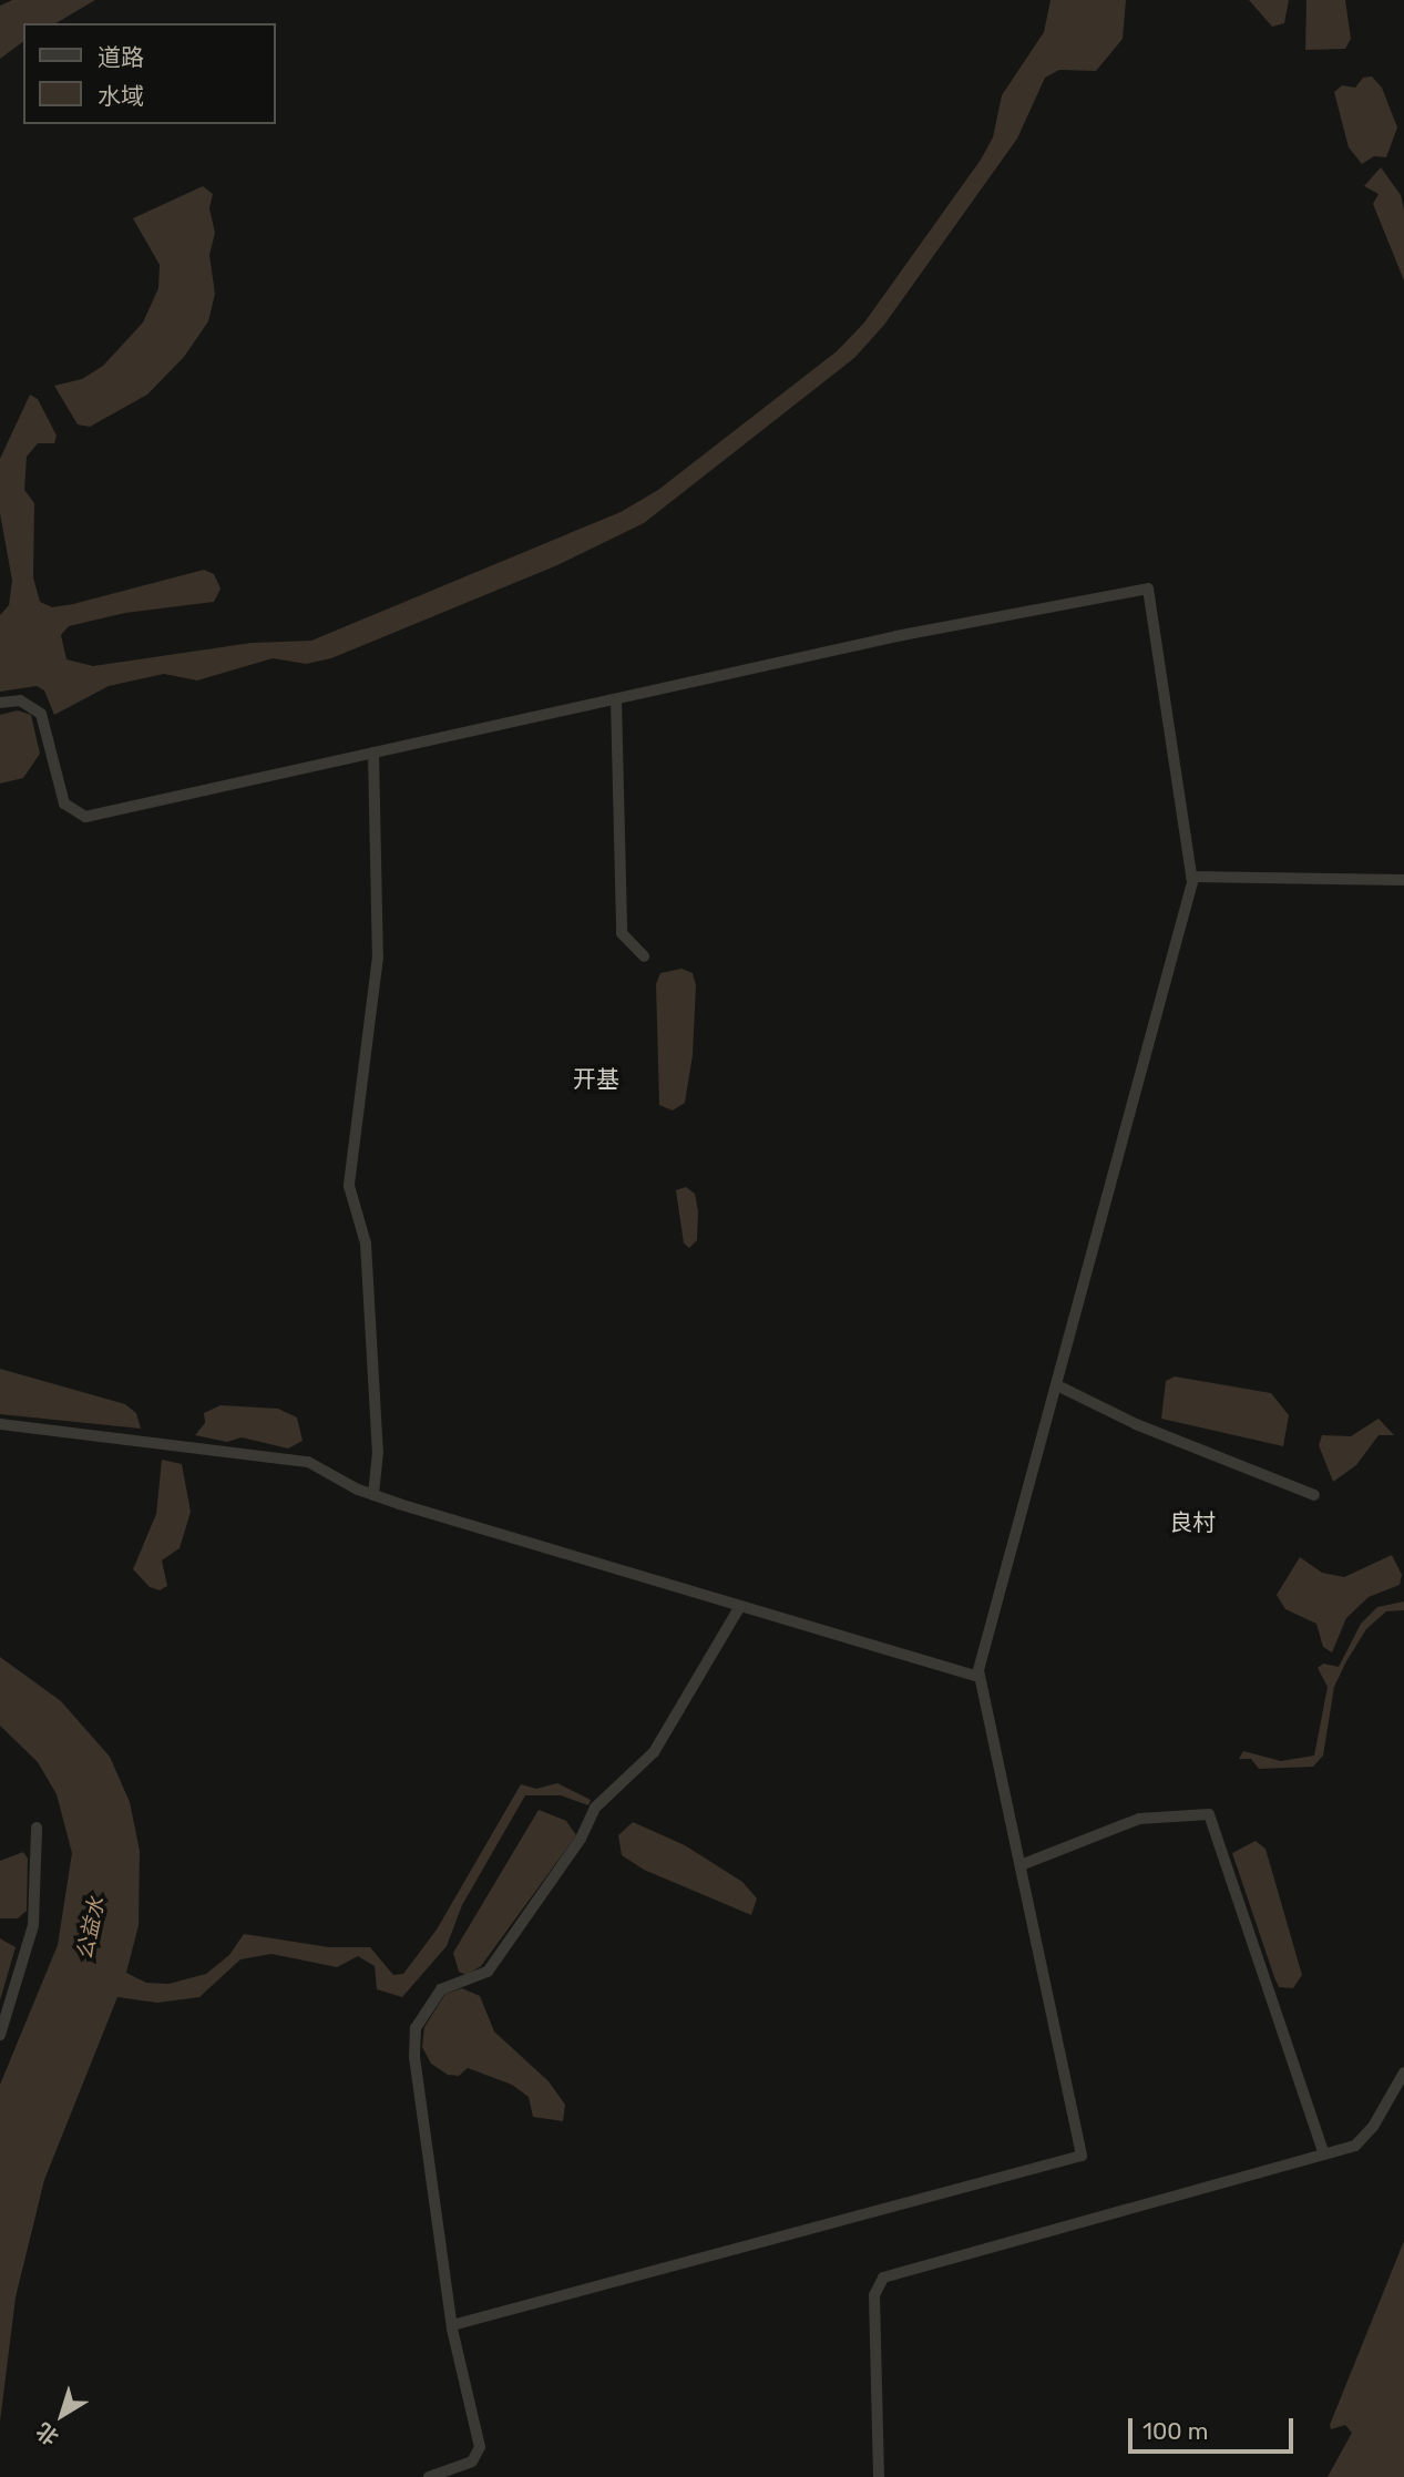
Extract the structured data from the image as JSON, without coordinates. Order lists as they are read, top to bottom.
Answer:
{
  "districts": ["开基", "良村"],
  "water": ["公益水"],
  "legend": ["道路", "水域"],
  "scale_bar": "100 m",
  "north": "bottom left"
}
